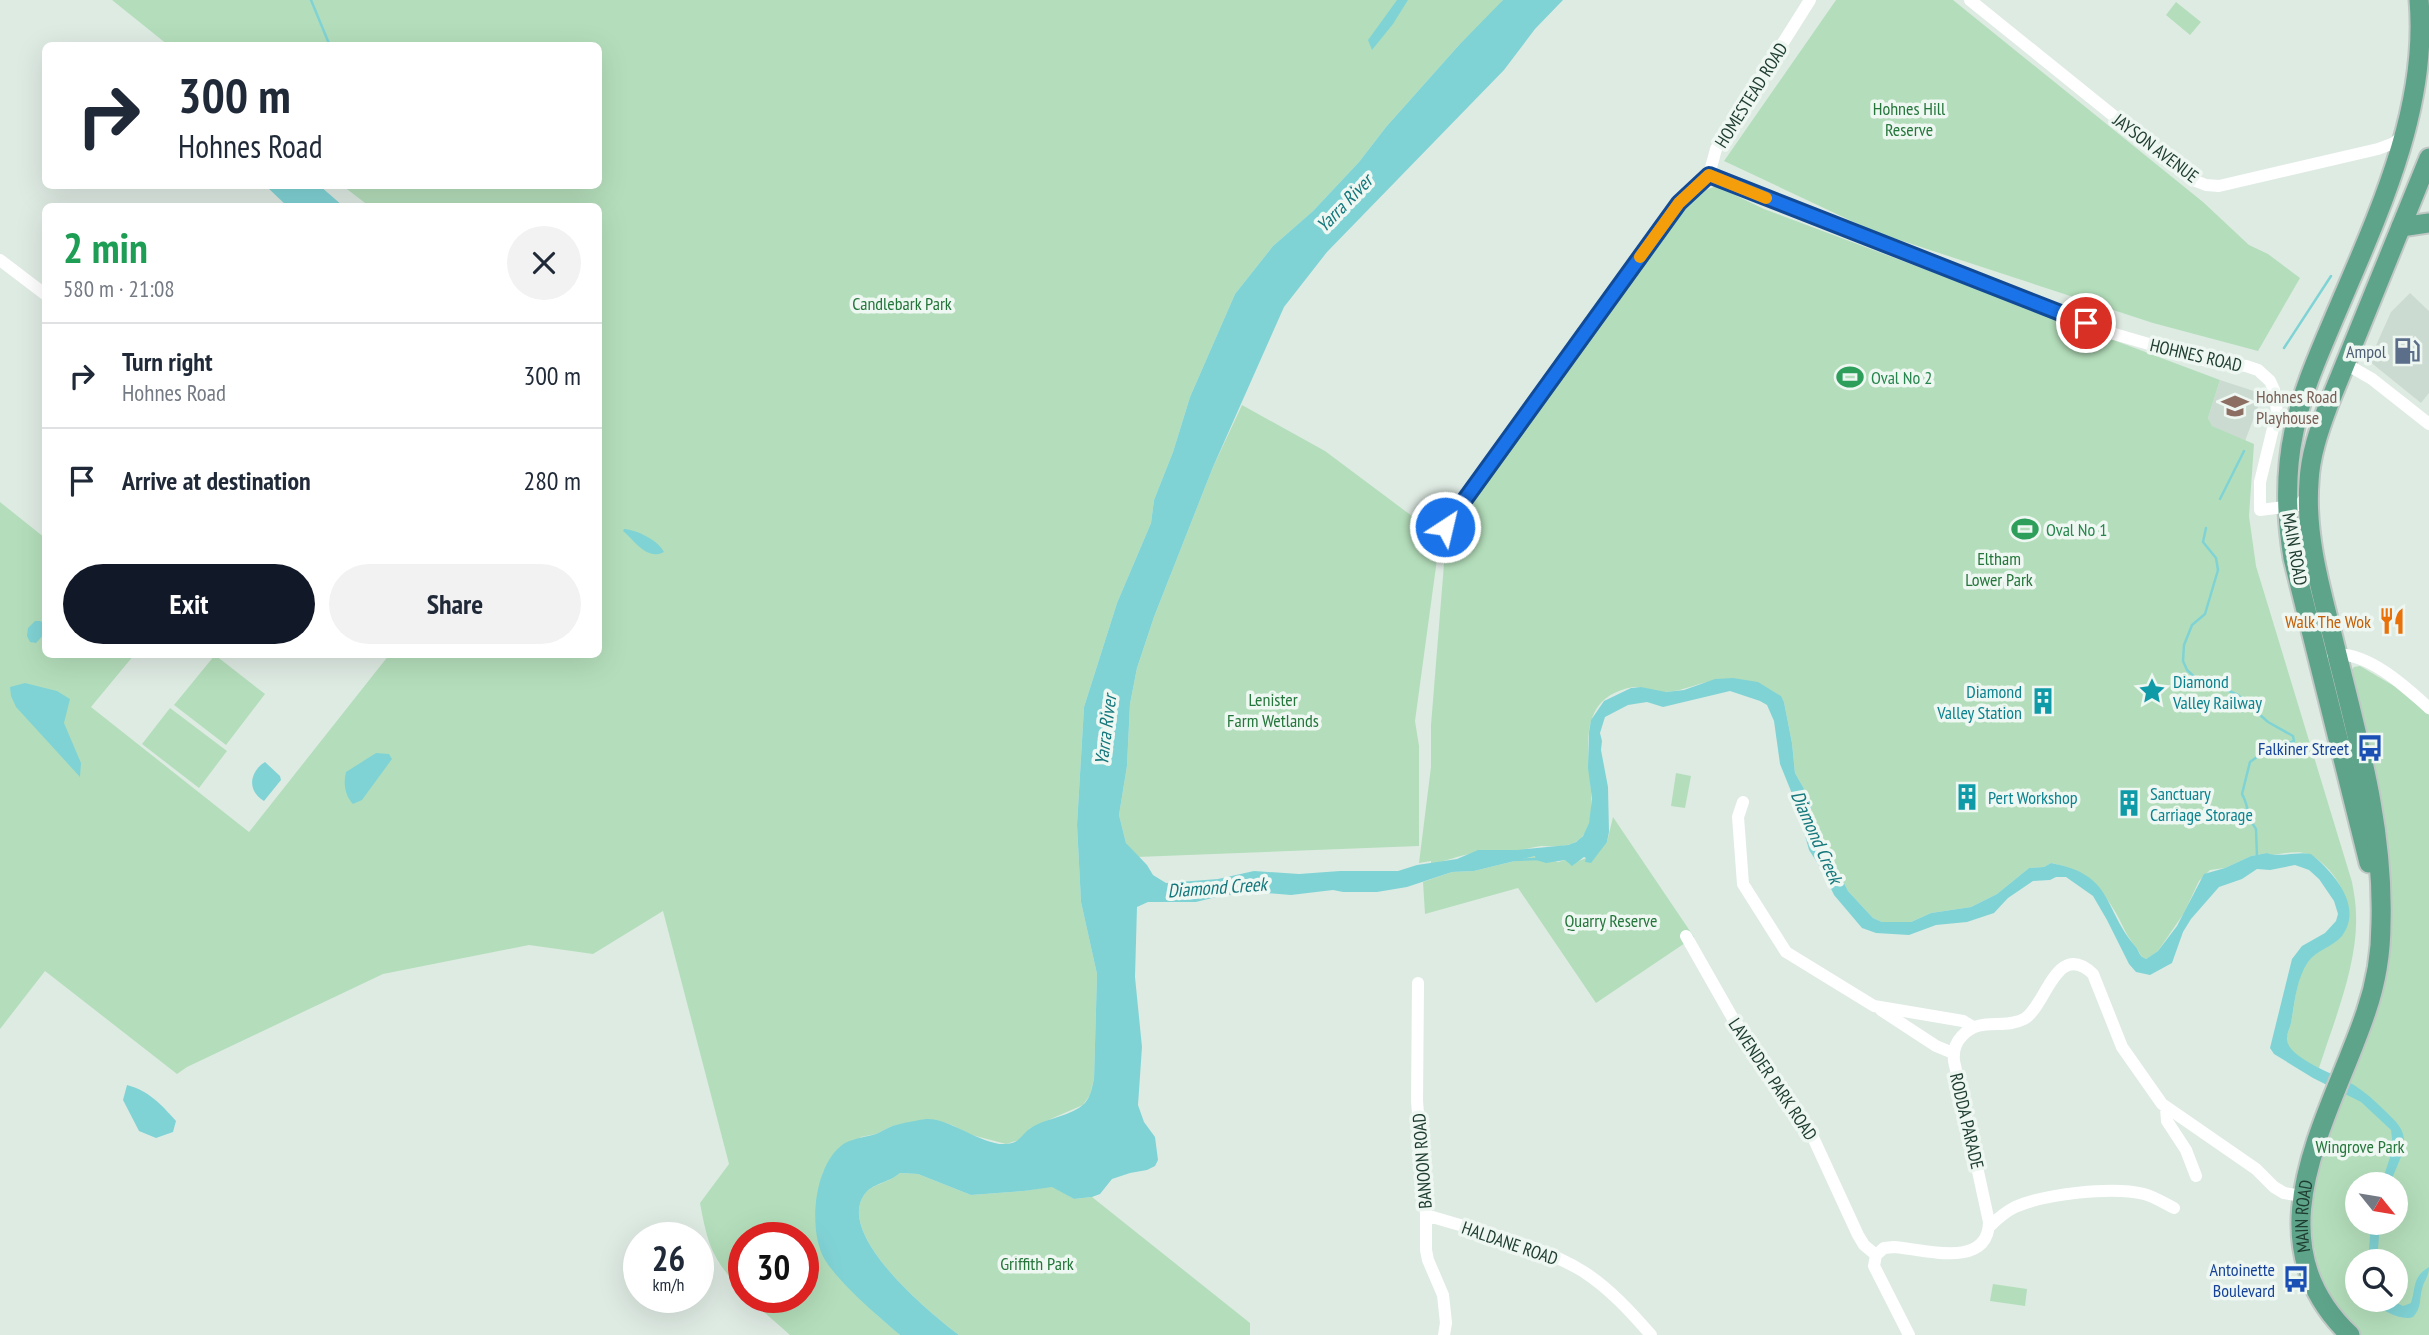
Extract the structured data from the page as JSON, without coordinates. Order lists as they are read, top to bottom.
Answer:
{
  "streets": {
    "main road": ["MAIN ROAD"],
    "street": [
      "HOMESTEAD ROAD",
      "JAYSON AVENUE",
      "HOHNES ROAD",
      "LAVENDER PARK ROAD",
      "RODDA PARADE",
      "BANOON ROAD",
      "HALDANE ROAD"
    ]
  },
  "crossings": [
    ["HOMESTEAD ROAD", "HOHNES ROAD"],
    ["JAYSON AVENUE", "MAIN ROAD"],
    ["HOHNES ROAD", "MAIN ROAD"],
    ["BANOON ROAD", "HALDANE ROAD"]
  ],
  "water": ["Yarra River", "Diamond Creek"],
  "parks": [
    "Hohnes Hill Reserve",
    "Candlebark Park",
    "Eltham Lower Park",
    "Lenister Farm Wetlands",
    "Quarry Reserve",
    "Wingrove Park",
    "Griffith Park"
  ],
  "places": {
    "fuel station": ["Ampol"],
    "sports": ["Oval No 2", "Oval No 1"],
    "school or university": ["Hohnes Road Playhouse"],
    "restaurant": ["Walk The Wok"],
    "place": ["Diamond Valley Railway"],
    "building": ["Diamond Valley Station", "Pert Workshop", "Sanctuary Carriage Storage"],
    "bus stop": ["Falkiner Street", "Antoinette Boulevard"]
  },
  "north": "bottom right",
  "page": {
    "turn": ["300 m", "Hohnes Road"],
    "heading": ["2 min", "580 m · 21:08"],
    "list": [
      {
        "name": "Turn right",
        "note": "Hohnes Road",
        "value": "300 m"
      },
      {
        "name": "Arrive at destination",
        "value": "280 m"
      }
    ],
    "buttons": ["Exit", "Share"],
    "speed": "26 km/h",
    "limit": "30"
  }
}
